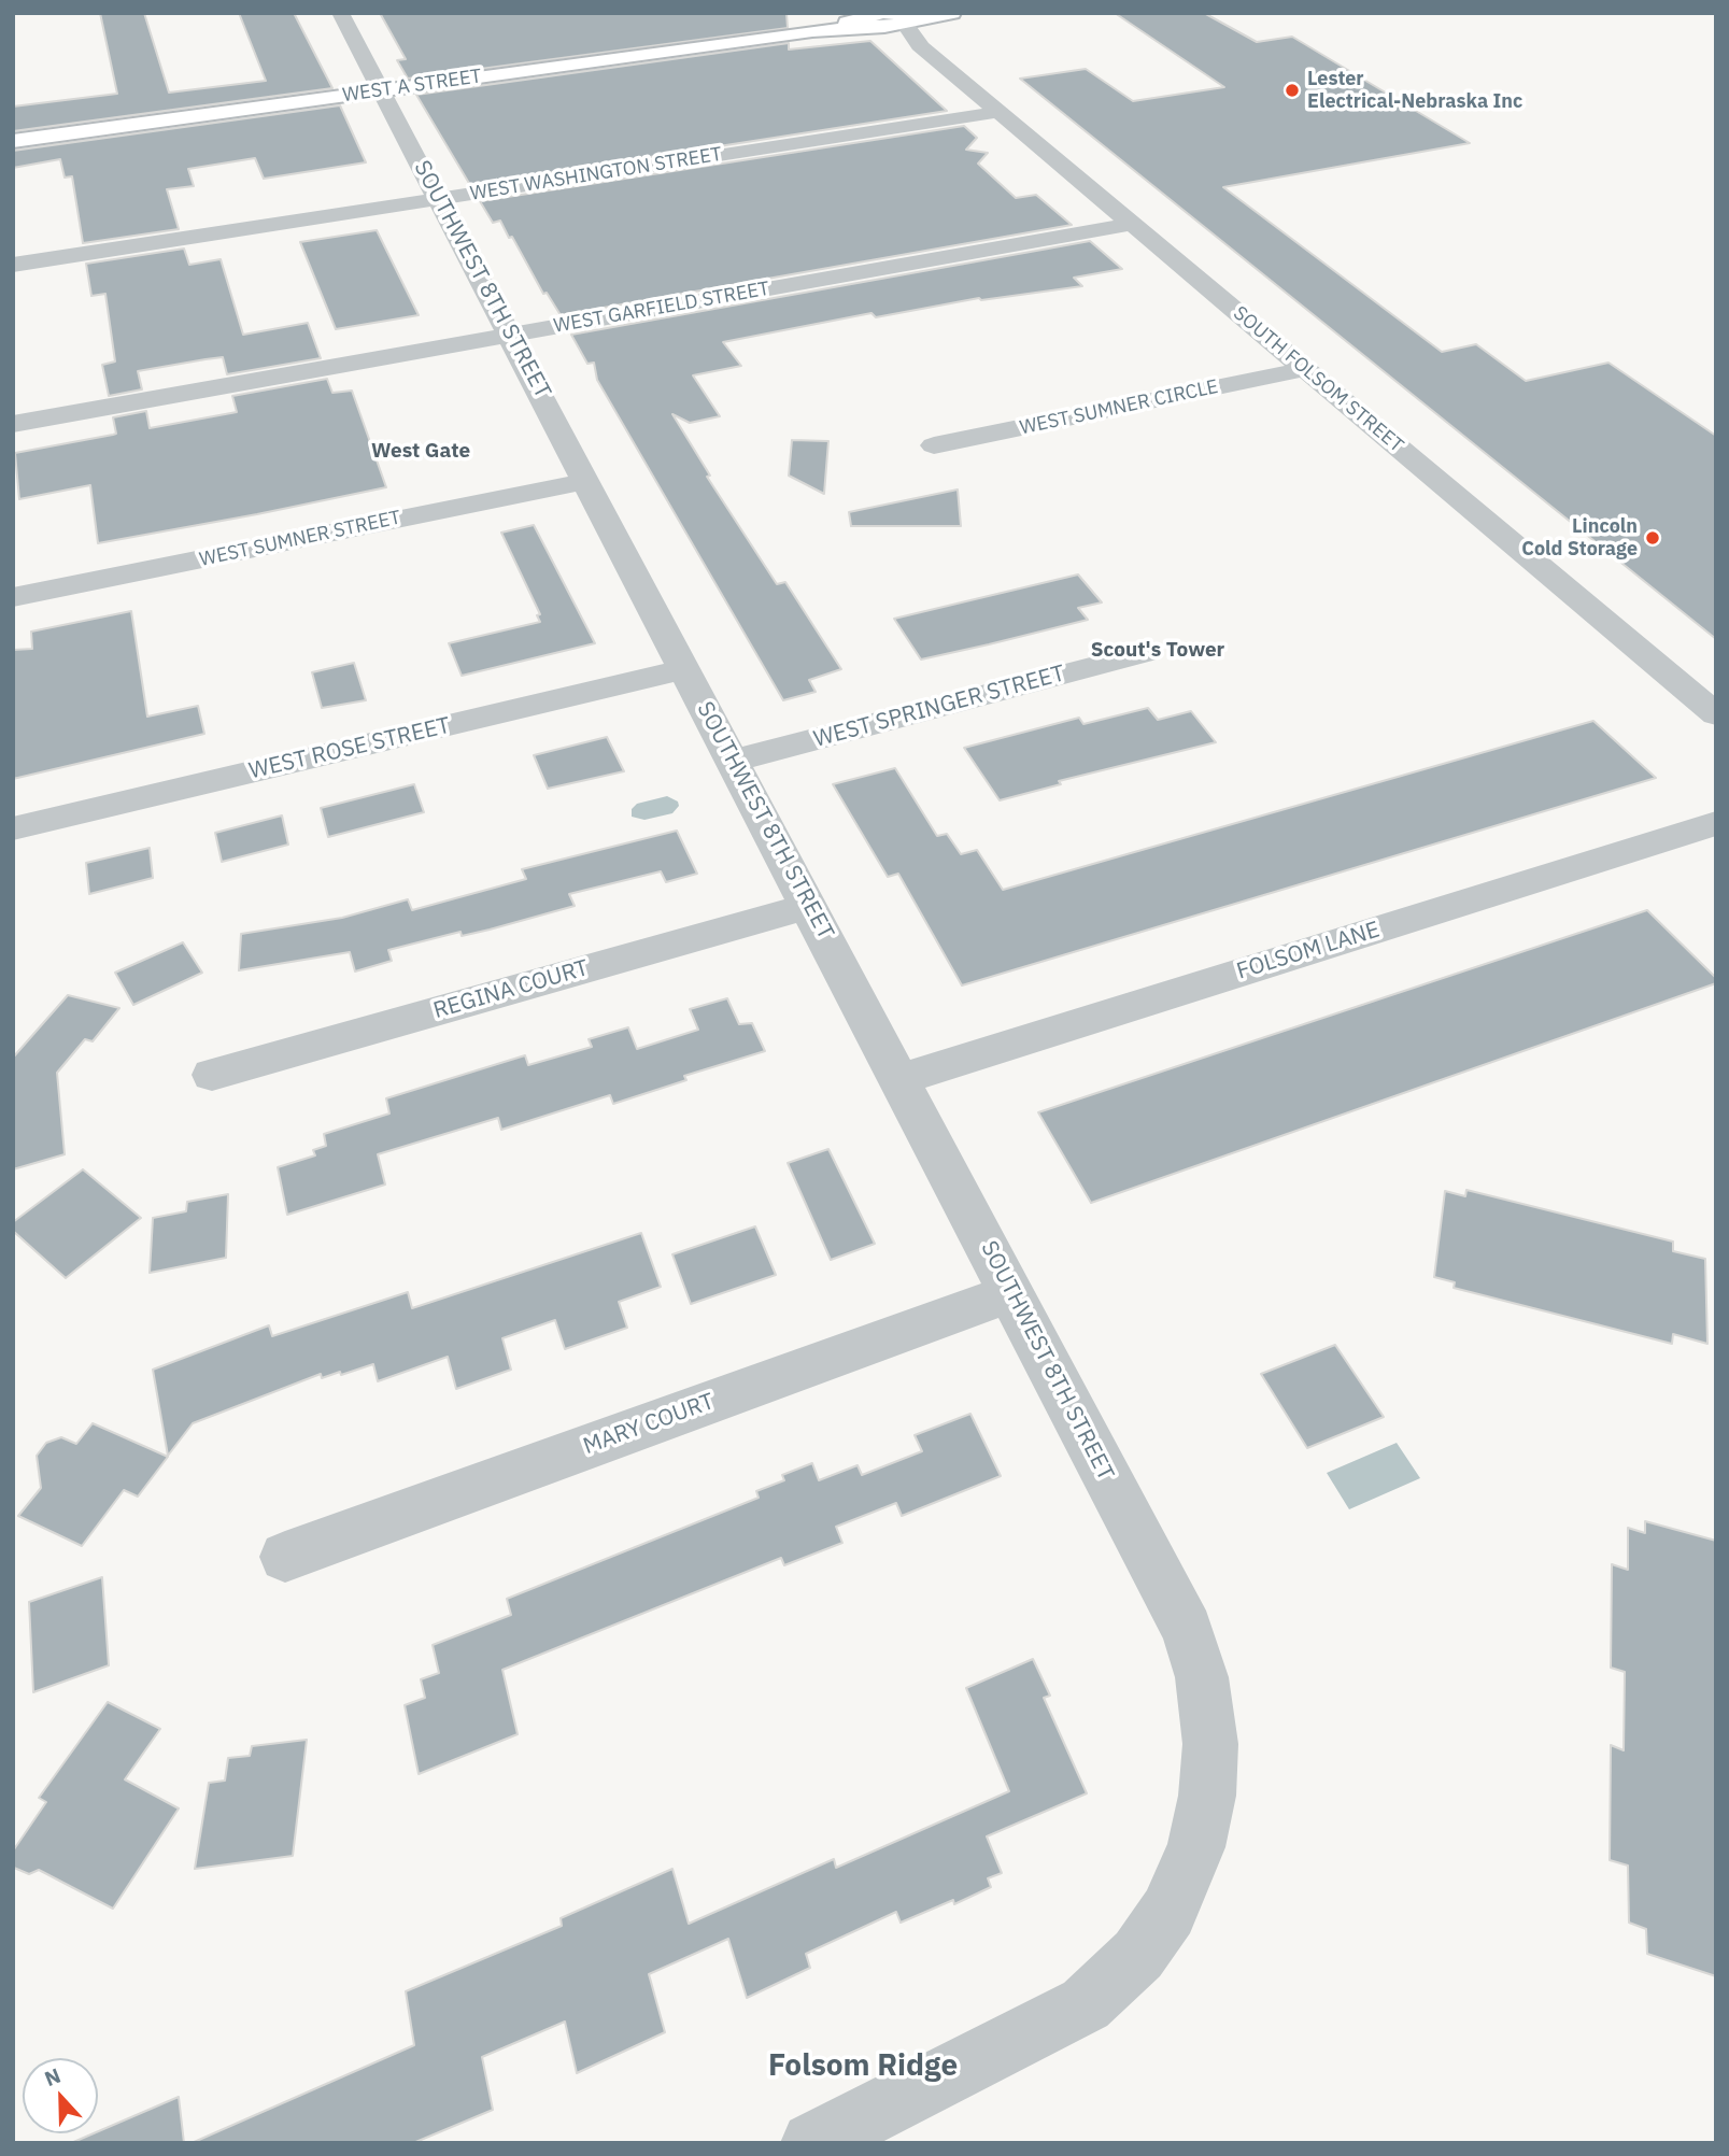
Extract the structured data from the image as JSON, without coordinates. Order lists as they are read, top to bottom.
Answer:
{
  "streets": {
    "main road": ["WEST A STREET"],
    "street": [
      "WEST WASHINGTON STREET",
      "SOUTHWEST 8TH STREET",
      "WEST GARFIELD STREET",
      "SOUTH FOLSOM STREET",
      "WEST SUMNER CIRCLE",
      "WEST SUMNER STREET",
      "WEST SPRINGER STREET",
      "WEST ROSE STREET",
      "FOLSOM LANE",
      "REGINA COURT",
      "MARY COURT"
    ]
  },
  "crossings": [
    ["WEST A STREET", "SOUTHWEST 8TH STREET"],
    ["WEST A STREET", "SOUTH FOLSOM STREET"],
    ["WEST WASHINGTON STREET", "SOUTHWEST 8TH STREET"],
    ["WEST WASHINGTON STREET", "SOUTH FOLSOM STREET"],
    ["SOUTHWEST 8TH STREET", "WEST GARFIELD STREET"],
    ["SOUTHWEST 8TH STREET", "WEST SUMNER STREET"],
    ["SOUTHWEST 8TH STREET", "WEST SPRINGER STREET"],
    ["SOUTHWEST 8TH STREET", "WEST ROSE STREET"],
    ["SOUTHWEST 8TH STREET", "FOLSOM LANE"],
    ["SOUTHWEST 8TH STREET", "REGINA COURT"],
    ["SOUTHWEST 8TH STREET", "MARY COURT"],
    ["WEST GARFIELD STREET", "SOUTH FOLSOM STREET"],
    ["SOUTH FOLSOM STREET", "WEST SUMNER CIRCLE"]
  ],
  "districts": ["West Gate", "Scout's Tower", "Folsom Ridge"],
  "places": ["Lester Electrical-Nebraska Inc", "Lincoln Cold Storage"],
  "north": "top"
}
